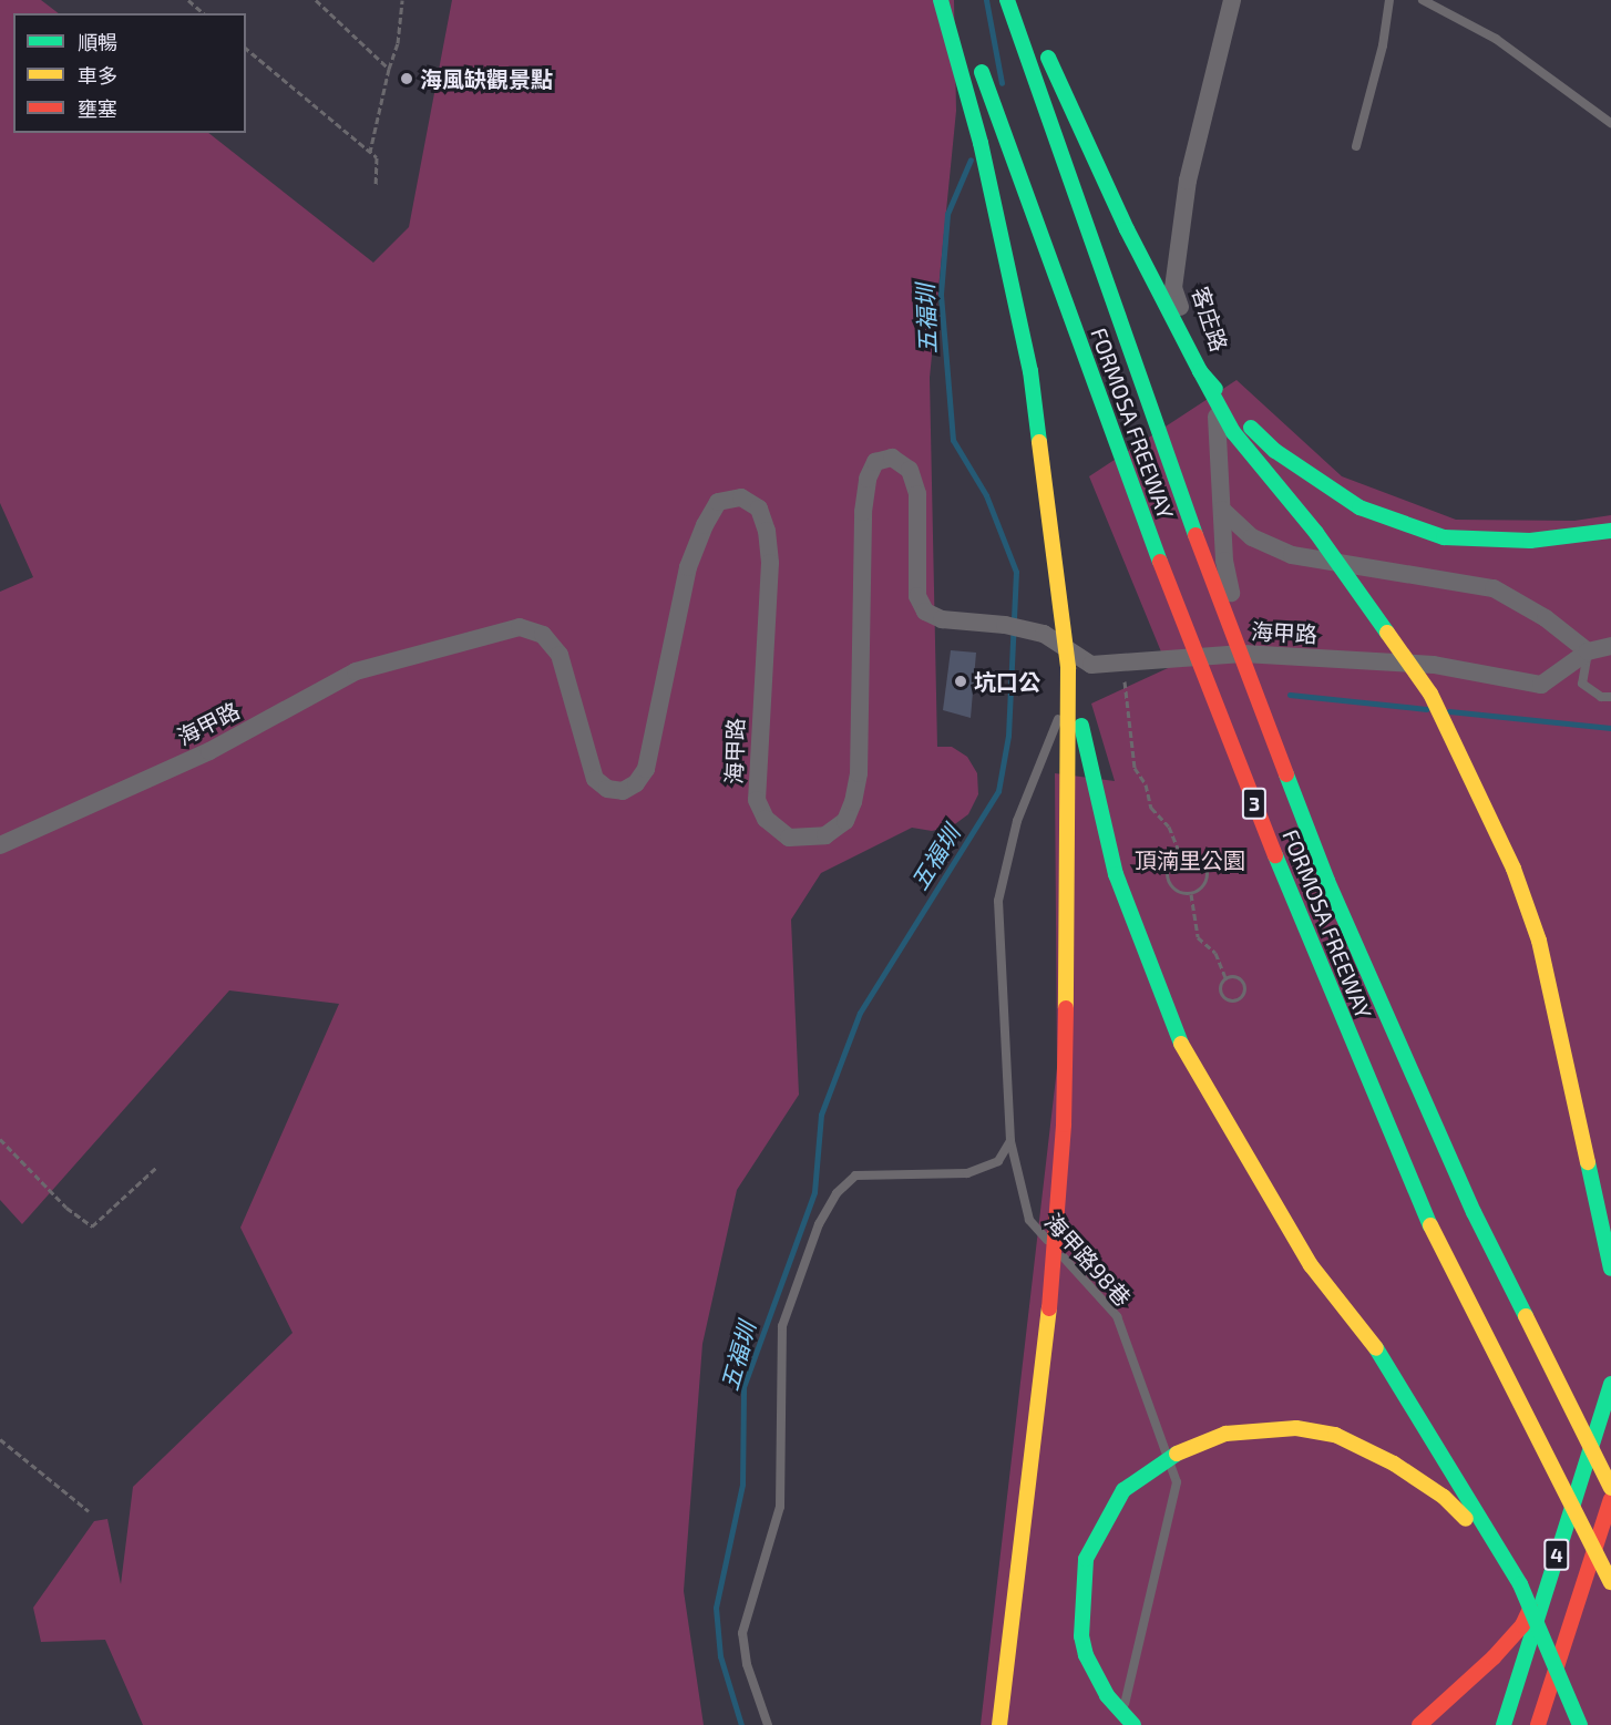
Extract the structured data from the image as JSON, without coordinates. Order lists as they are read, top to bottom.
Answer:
{
  "streets": {
    "highway": ["FORMOSA FREEWAY", "3", "4"],
    "street": ["客庄路", "海甲路"],
    "lane": ["海甲路98巷"]
  },
  "crossings": [
    ["客庄路", "海甲路"]
  ],
  "water": ["五福圳"],
  "parks": ["頂湳里公園"],
  "places": ["海風缺觀景點", "坑口公"],
  "legend": ["順暢", "車多", "壅塞"]
}
